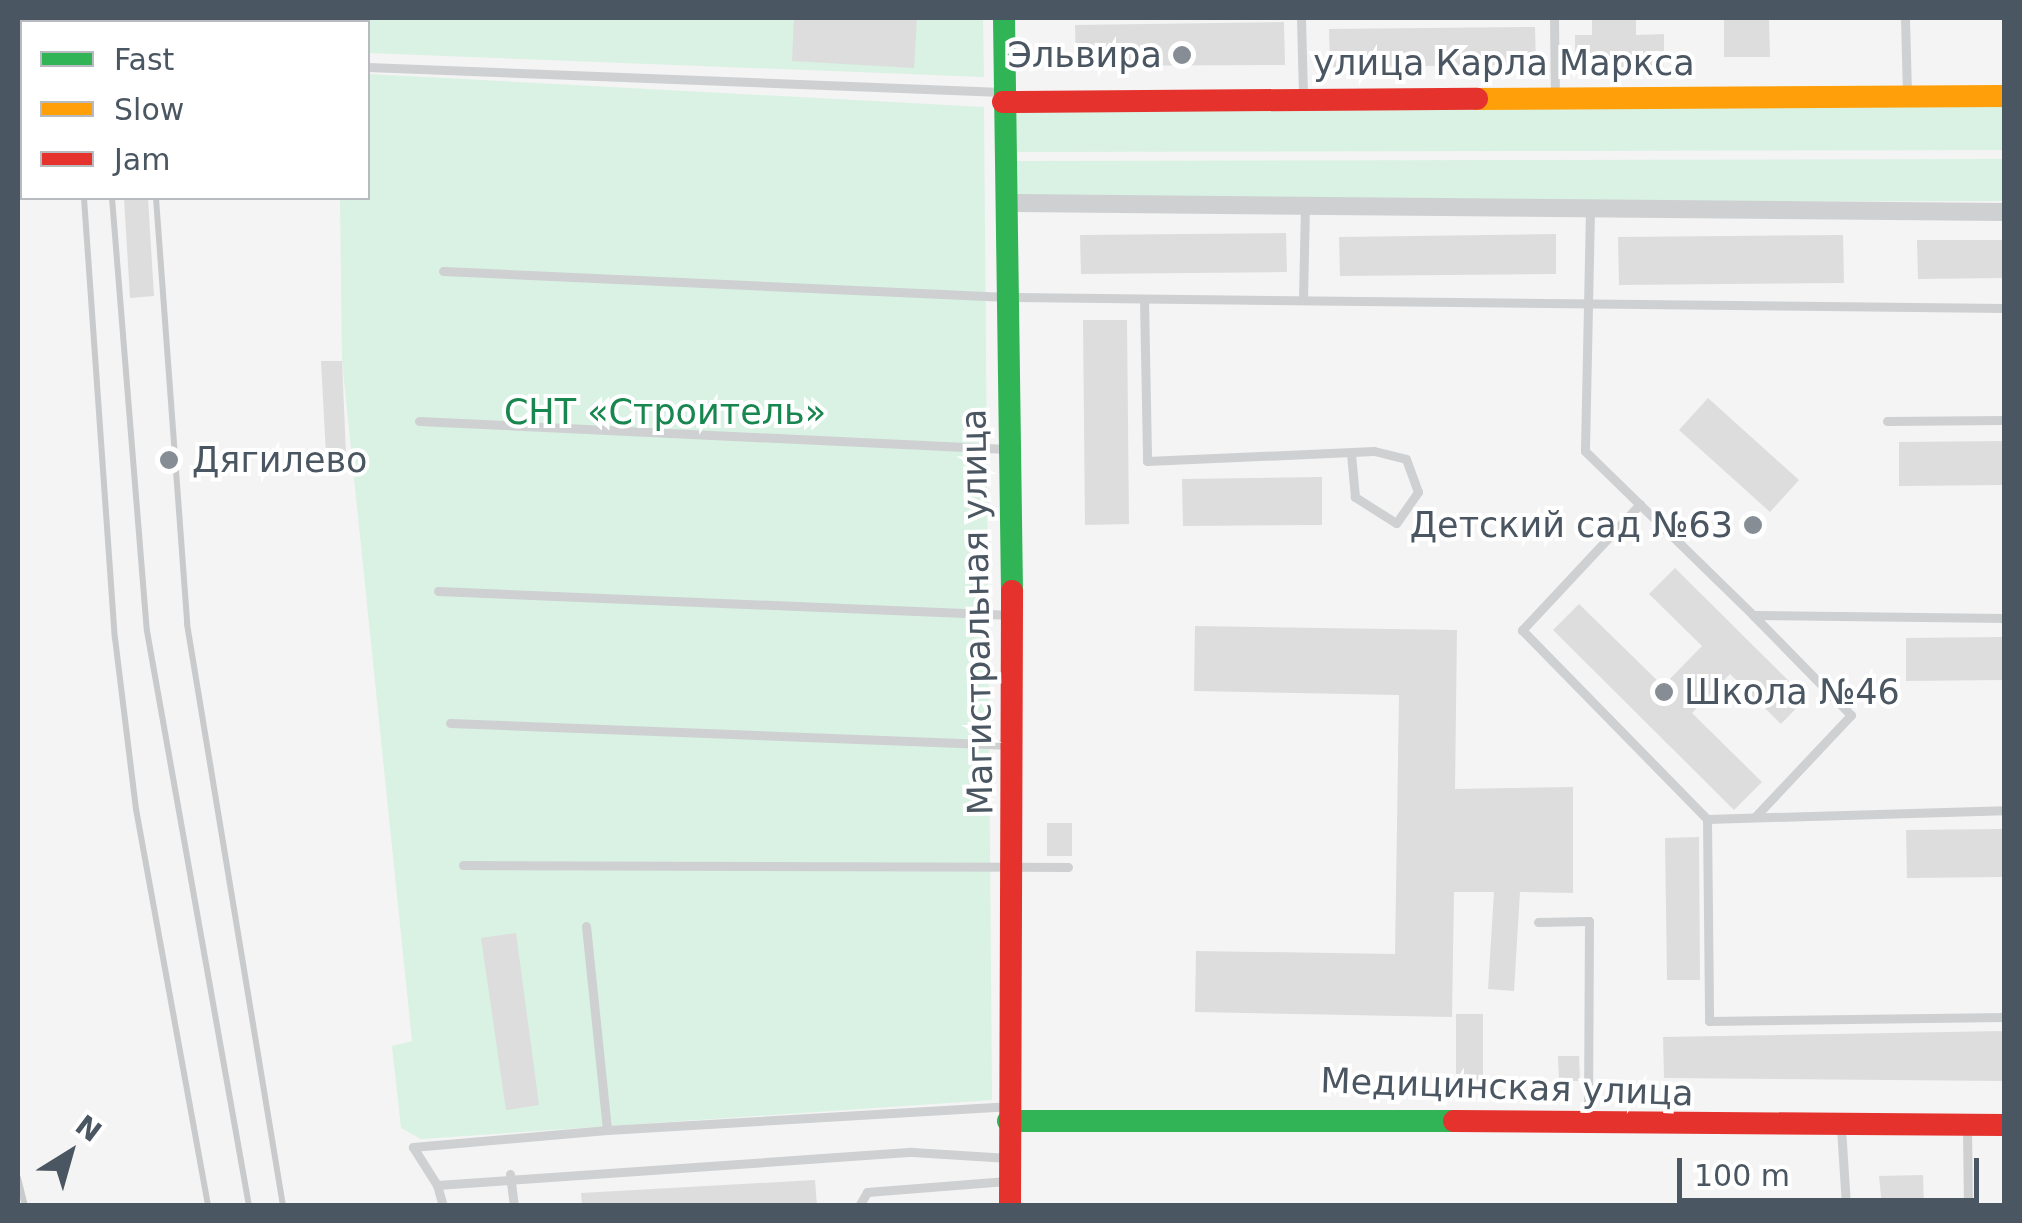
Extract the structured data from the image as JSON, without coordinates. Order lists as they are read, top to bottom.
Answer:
{
  "streets": {
    "street": ["улица Карла Маркса", "Магистральная улица", "Медицинская улица"]
  },
  "crossings": [
    ["улица Карла Маркса", "Магистральная улица"],
    ["Магистральная улица", "Медицинская улица"]
  ],
  "parks": ["СНТ «Строитель»"],
  "places": [
    "Эльвира",
    "Дягилево",
    "Детский сад №63",
    "Школа №46"
  ],
  "legend": ["Fast", "Slow", "Jam"],
  "scale_bar": "100 m",
  "north": "top right"
}
